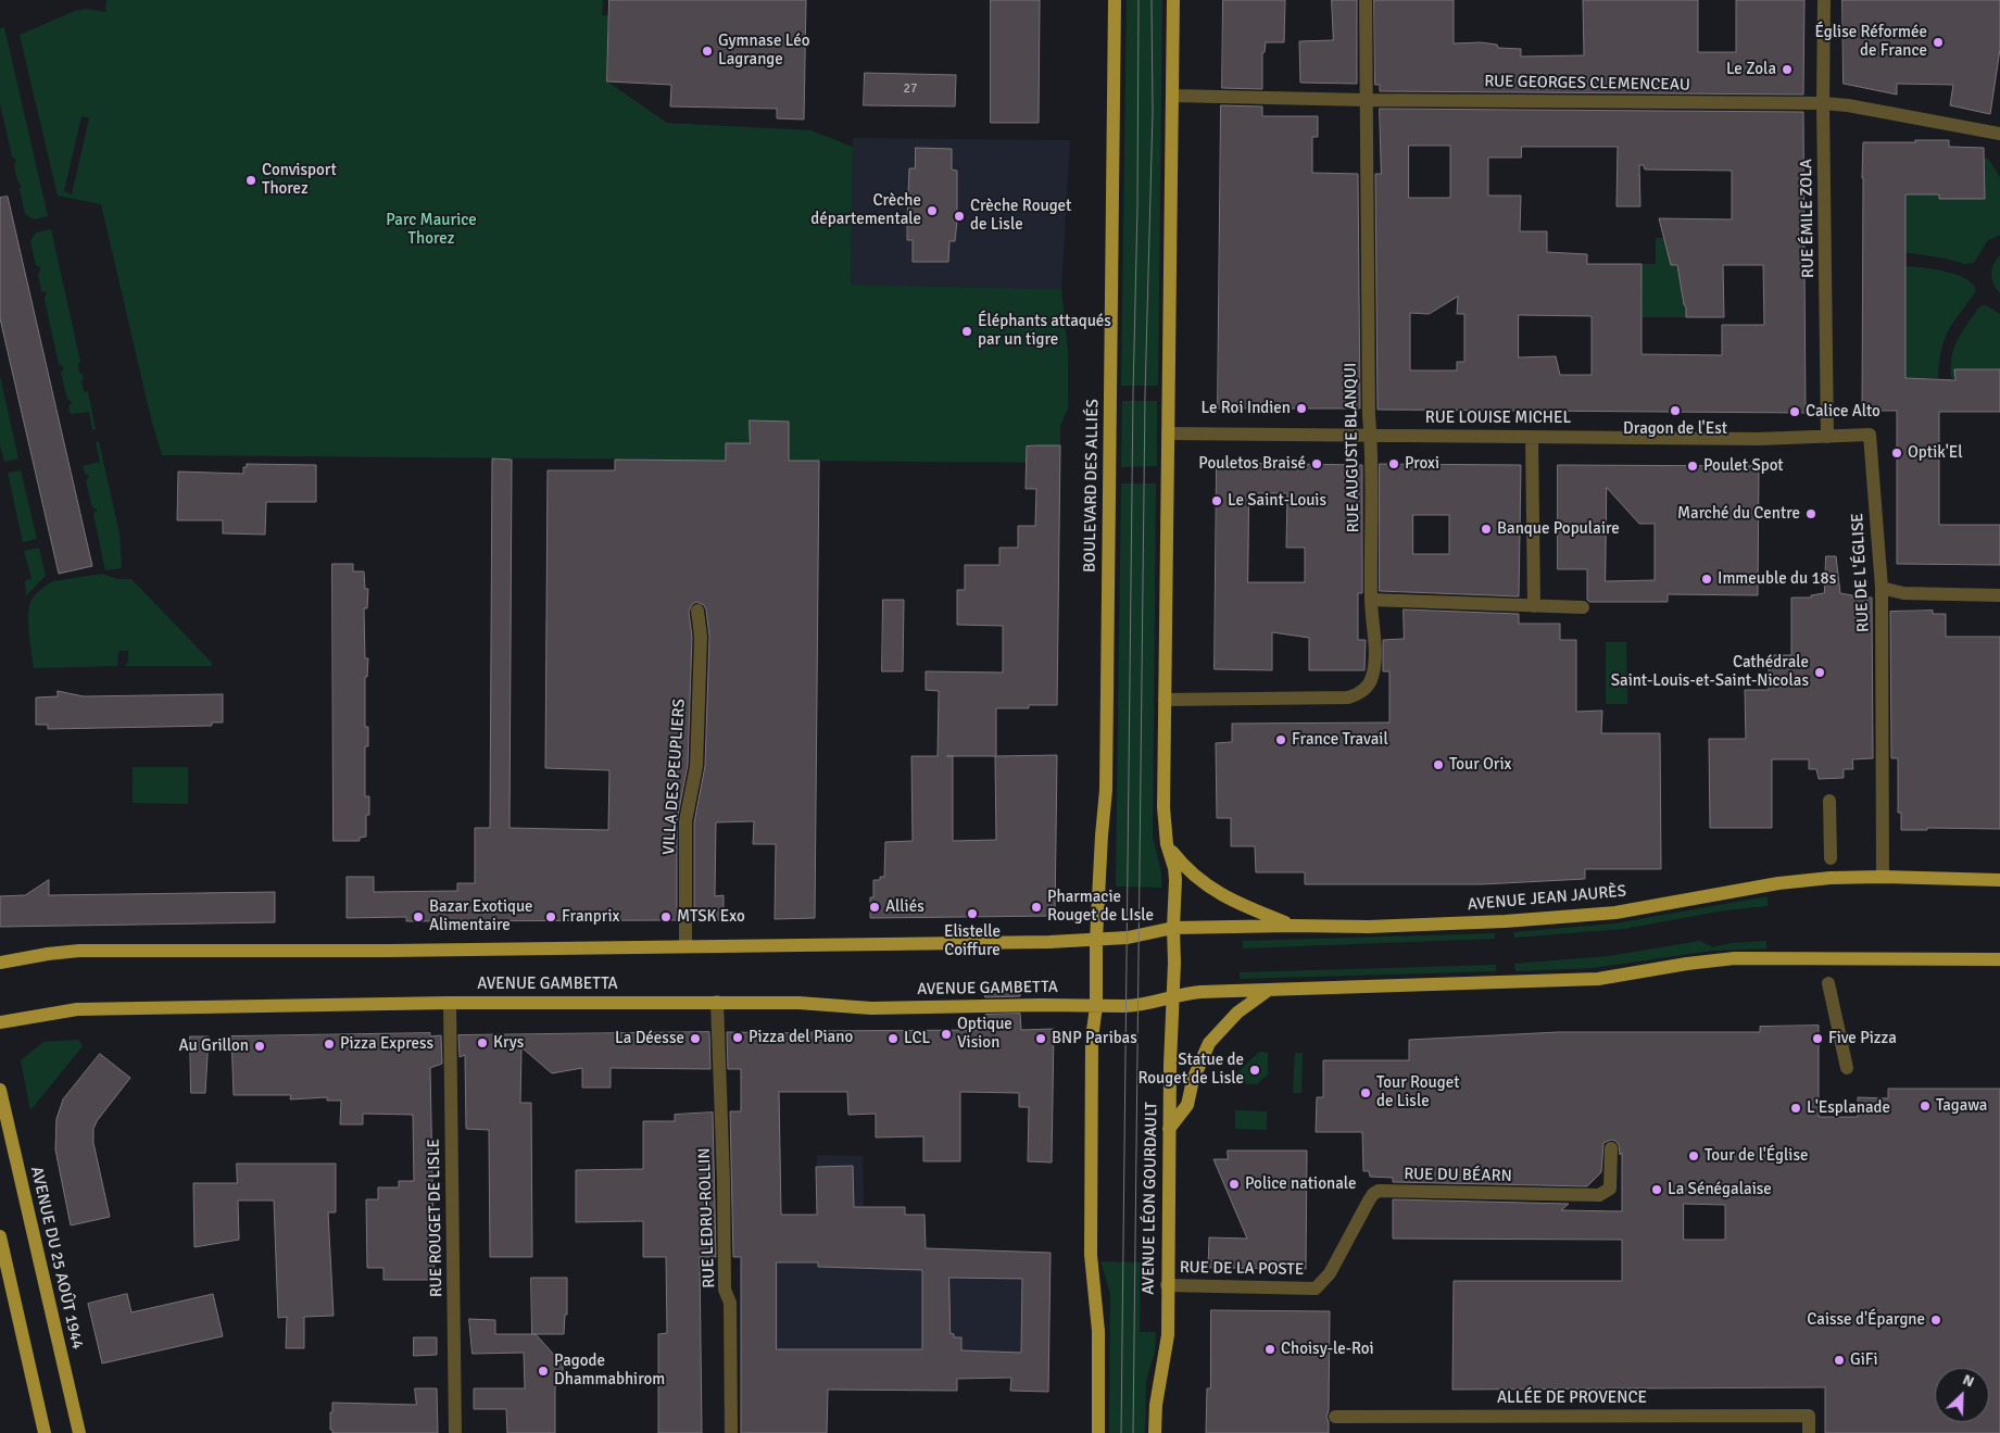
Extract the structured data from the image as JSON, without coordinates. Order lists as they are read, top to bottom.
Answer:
{
  "streets": {
    "main road": [
      "BOULEVARD DES ALLIÉS",
      "AVENUE JEAN JAURÈS",
      "AVENUE GAMBETTA",
      "AVENUE LÉON GOURDAULT",
      "AVENUE DU 25 AOÛT 1944"
    ],
    "street": [
      "RUE GEORGES CLEMENCEAU",
      "RUE ÉMILE ZOLA",
      "RUE LOUISE MICHEL",
      "RUE AUGUSTE BLANQUI",
      "RUE DE L'ÉGLISE",
      "VILLA DES PEUPLIERS",
      "RUE DU BÉARN",
      "RUE ROUGET DE LISLE",
      "RUE LEDRU-ROLLIN",
      "RUE DE LA POSTE",
      "ALLÉE DE PROVENCE"
    ]
  },
  "crossings": [
    ["RUE GEORGES CLEMENCEAU", "RUE ÉMILE ZOLA"],
    ["RUE GEORGES CLEMENCEAU", "RUE AUGUSTE BLANQUI"],
    ["RUE ÉMILE ZOLA", "RUE LOUISE MICHEL"],
    ["RUE ÉMILE ZOLA", "RUE DE L'ÉGLISE"],
    ["RUE LOUISE MICHEL", "RUE AUGUSTE BLANQUI"],
    ["RUE LOUISE MICHEL", "RUE DE L'ÉGLISE"],
    ["BOULEVARD DES ALLIÉS", "AVENUE JEAN JAURÈS"],
    ["BOULEVARD DES ALLIÉS", "AVENUE GAMBETTA"],
    ["RUE DE L'ÉGLISE", "AVENUE JEAN JAURÈS"],
    ["AVENUE JEAN JAURÈS", "AVENUE LÉON GOURDAULT"],
    ["AVENUE GAMBETTA", "RUE ROUGET DE LISLE"],
    ["AVENUE GAMBETTA", "RUE LEDRU-ROLLIN"],
    ["RUE DU BÉARN", "RUE DE LA POSTE"],
    ["AVENUE LÉON GOURDAULT", "RUE DE LA POSTE"]
  ],
  "parks": ["Parc Maurice Thorez"],
  "places": [
    "Église Réformée de France",
    "Gymnase Léo Lagrange",
    "Le Zola",
    "Convisport Thorez",
    "Crèche départementale",
    "Crèche Rouget de Lisle",
    "Éléphants attaqués par un tigre",
    "Le Roi Indien",
    "Dragon de l'Est",
    "Calice Alto",
    "Optik'El",
    "Pouletos Braisé",
    "Proxi",
    "Poulet Spot",
    "Le Saint-Louis",
    "Marché du Centre",
    "Banque Populaire",
    "Immeuble du 18s",
    "Cathédrale Saint-Louis-et-Saint-Nicolas",
    "France Travail",
    "Tour Orix",
    "Alliés",
    "Pharmacie Rouget de LIsle",
    "Elistelle Coiffure",
    "Bazar Exotique Alimentaire",
    "Franprix",
    "MTSK Exo",
    "Optique Vision",
    "Pizza del Piano",
    "La Déesse",
    "LCL",
    "BNP Paribas",
    "Five Pizza",
    "Krys",
    "Pizza Express",
    "Au Grillon",
    "Statue de Rouget de Lisle",
    "Tour Rouget de Lisle",
    "Tagawa",
    "L'Esplanade",
    "Tour de l'Église",
    "Police nationale",
    "La Sénégalaise",
    "Caisse d'Épargne",
    "Choisy-le-Roi",
    "GiFi",
    "Pagode Dhammabhirom"
  ],
  "house_numbers": ["27"],
  "north": "top right"
}
